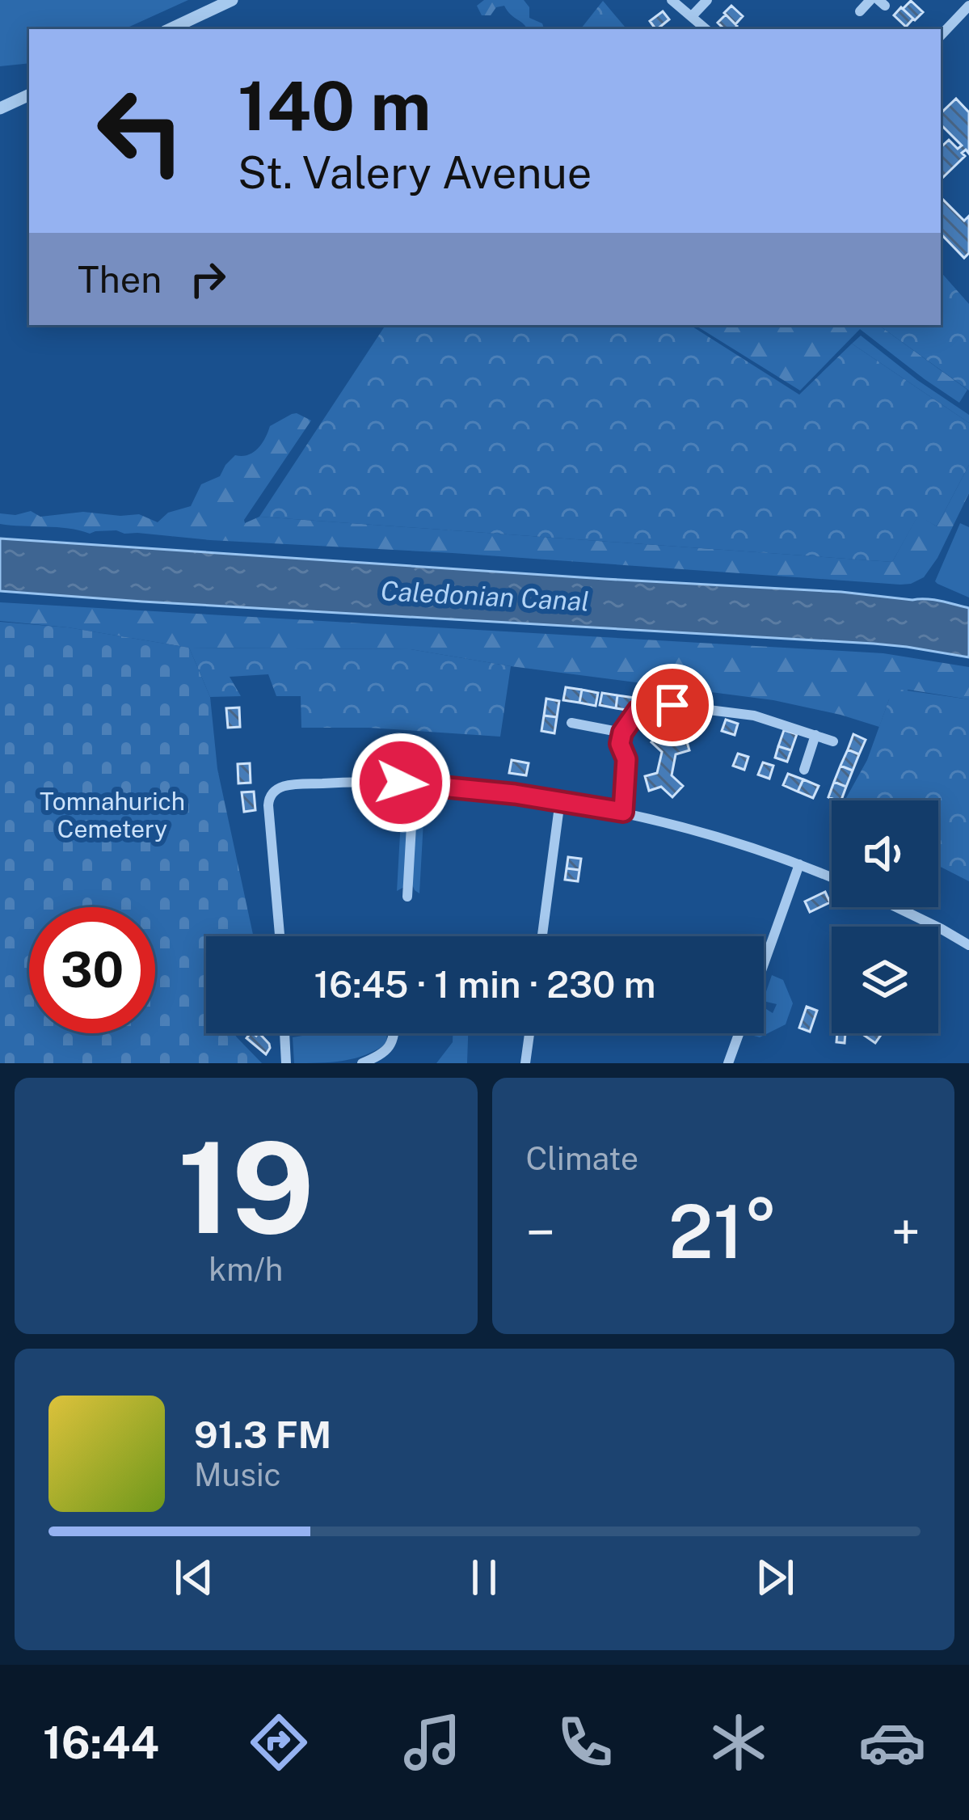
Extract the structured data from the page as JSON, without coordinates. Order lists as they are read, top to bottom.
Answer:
{
  "water": ["Caledonian Canal"],
  "parks": ["Tomnahurich Cemetery"],
  "page": {
    "turn": ["140 m", "St. Valery Avenue"],
    "then": "Then",
    "limit": "30",
    "trip": "16:45 · 1 min · 230 m",
    "tile": [
      ["19", "km/h"],
      "Climate"
    ],
    "heat": ["−", "21°", "+"],
    "song": ["91.3 FM", "Music"],
    "tabs": "16:44"
  }
}
